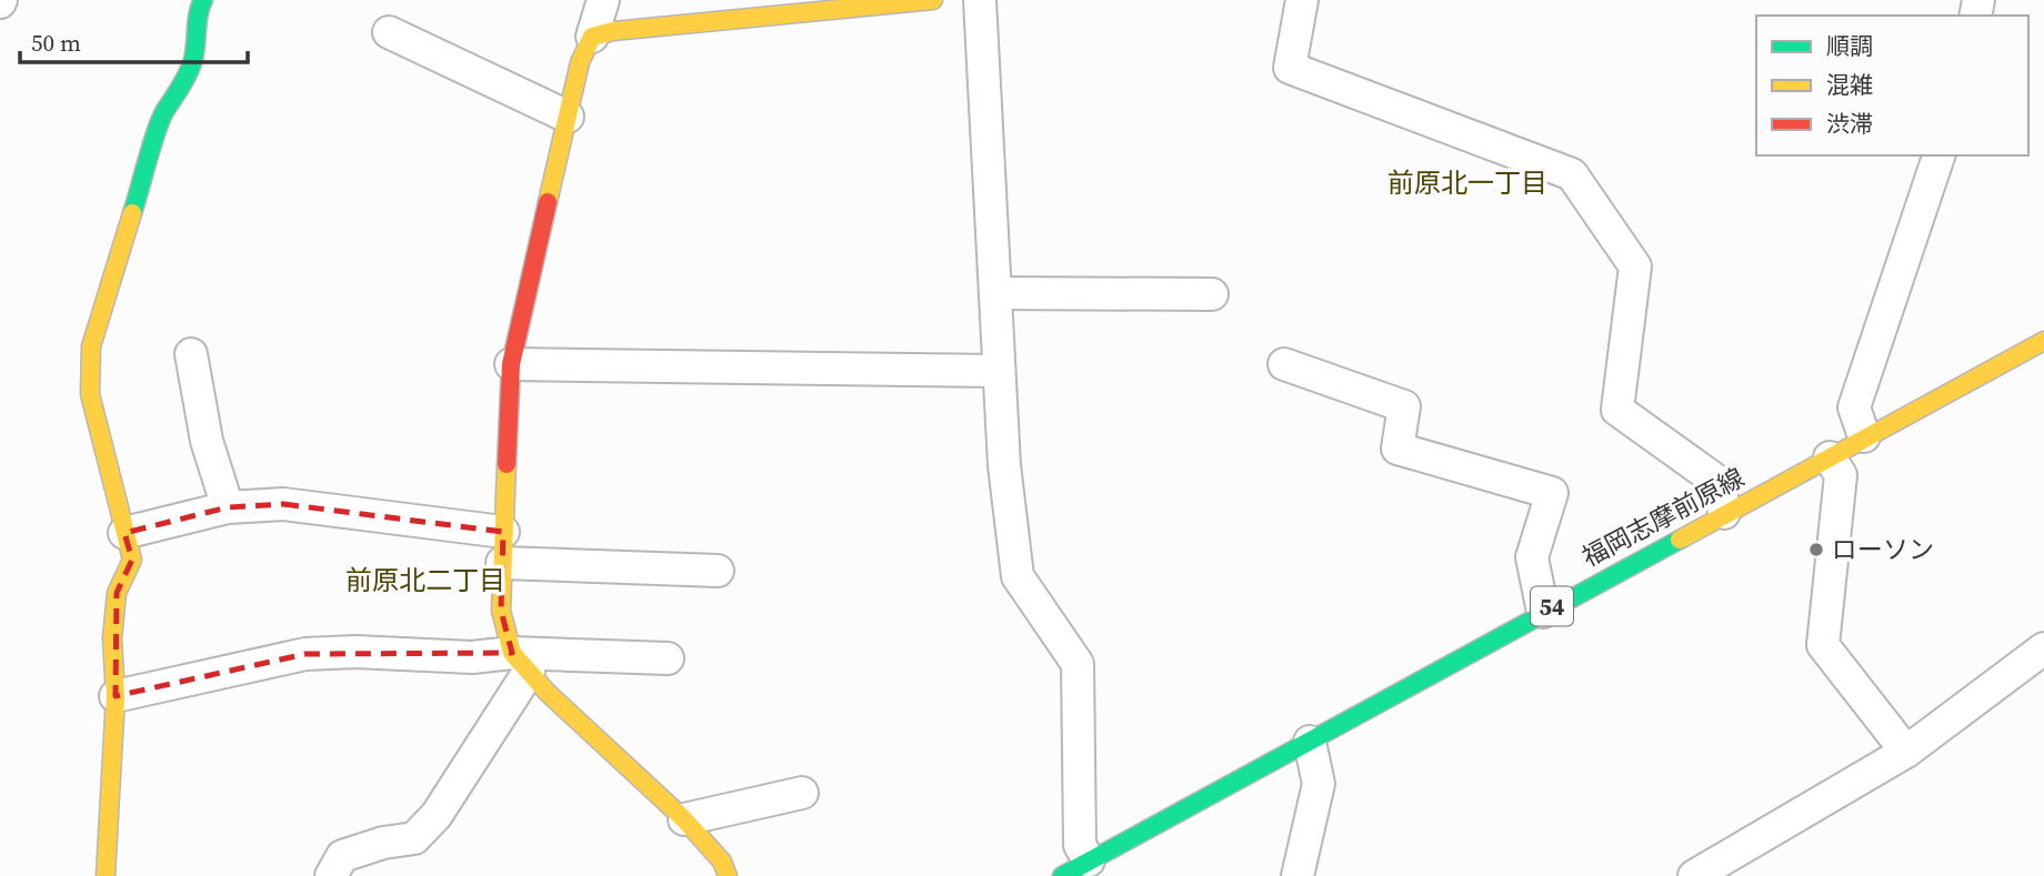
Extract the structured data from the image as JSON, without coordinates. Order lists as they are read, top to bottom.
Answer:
{
  "streets": {
    "street": ["福岡志摩前原線", "54"]
  },
  "districts": ["前原北一丁目", "前原北二丁目"],
  "places": ["ローソン"],
  "legend": ["順調", "混雑", "渋滞"],
  "scale_bar": "50 m"
}
